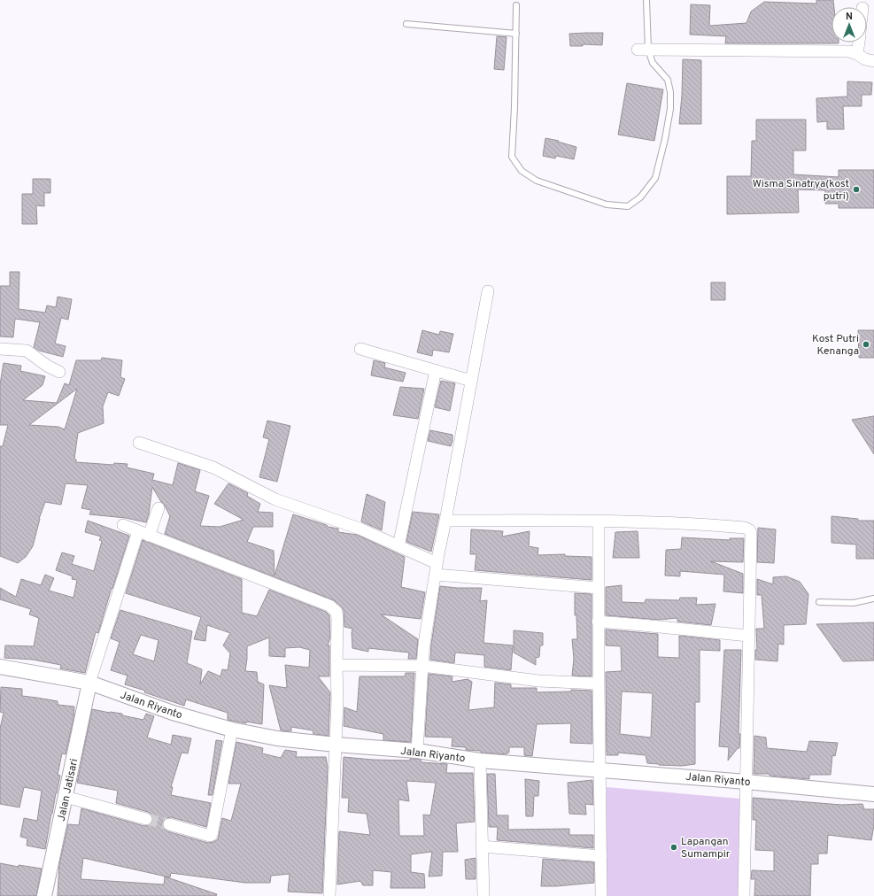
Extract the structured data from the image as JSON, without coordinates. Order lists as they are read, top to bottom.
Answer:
{
  "streets": {
    "street": ["Jalan Riyanto", "Jalan Jatisari"]
  },
  "crossings": [
    ["Jalan Riyanto", "Jalan Jatisari"]
  ],
  "places": ["Wisma Sinatrya(kost putri)", "Kost Putri Kenanga", "Lapangan Sumampir"],
  "north": "top"
}
